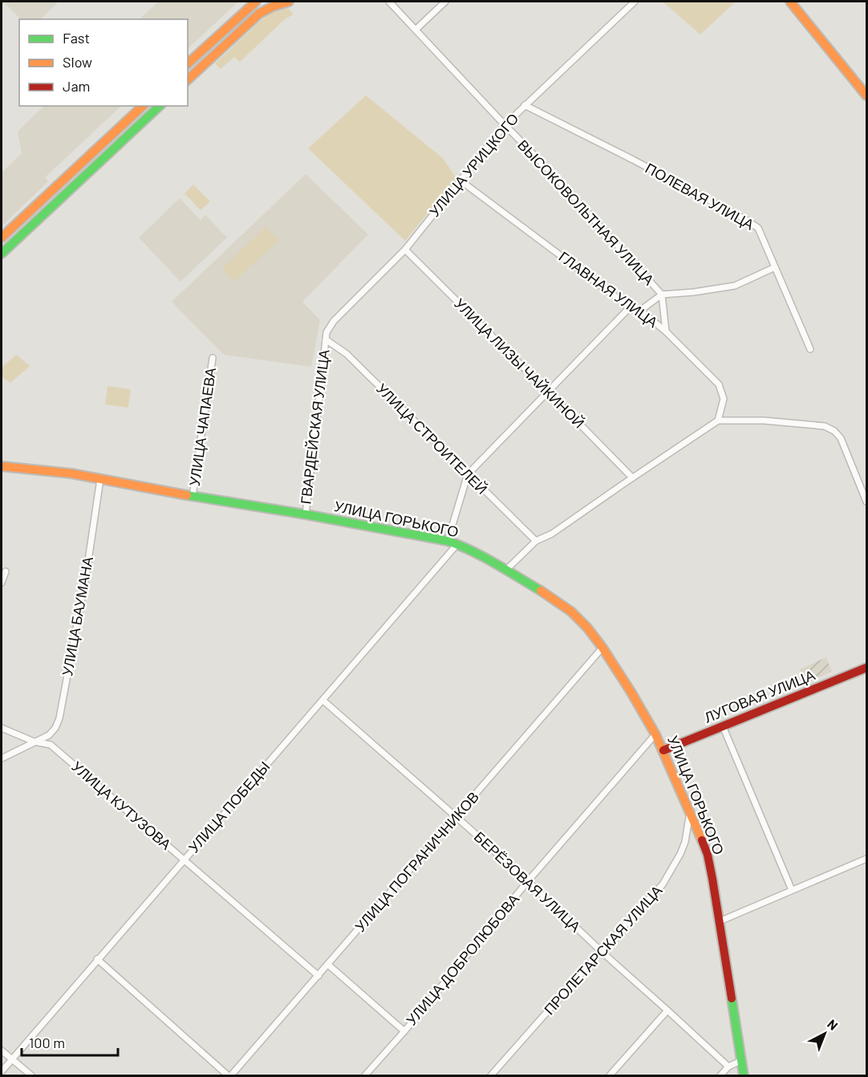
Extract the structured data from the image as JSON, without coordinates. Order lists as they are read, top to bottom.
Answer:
{
  "streets": {
    "main road": ["УЛИЦА ГОРЬКОГО", "ЛУГОВАЯ УЛИЦА"],
    "street": [
      "УЛИЦА УРИЦКОГО",
      "ПОЛЕВАЯ УЛИЦА",
      "ВЫСОКОВОЛЬТНАЯ УЛИЦА",
      "ГЛАВНАЯ УЛИЦА",
      "УЛИЦА ЛИЗЫ ЧАЙКИНОЙ",
      "УЛИЦА ЧАПАЕВА",
      "ГВАРДЕЙСКАЯ УЛИЦА",
      "УЛИЦА СТРОИТЕЛЕЙ",
      "УЛИЦА БАУМАНА",
      "УЛИЦА КУТУЗОВА",
      "УЛИЦА ПОБЕДЫ",
      "УЛИЦА ПОГРАНИЧНИКОВ",
      "БЕРЁЗОВАЯ УЛИЦА",
      "ПРОЛЕТАРСКАЯ УЛИЦА",
      "УЛИЦА ДОБРОЛЮБОВА"
    ]
  },
  "crossings": [
    ["УЛИЦА УРИЦКОГО", "ПОЛЕВАЯ УЛИЦА"],
    ["УЛИЦА УРИЦКОГО", "ВЫСОКОВОЛЬТНАЯ УЛИЦА"],
    ["УЛИЦА УРИЦКОГО", "ГЛАВНАЯ УЛИЦА"],
    ["УЛИЦА УРИЦКОГО", "УЛИЦА ЛИЗЫ ЧАЙКИНОЙ"],
    ["УЛИЦА УРИЦКОГО", "ГВАРДЕЙСКАЯ УЛИЦА"],
    ["УЛИЦА УРИЦКОГО", "УЛИЦА СТРОИТЕЛЕЙ"],
    ["ВЫСОКОВОЛЬТНАЯ УЛИЦА", "ГЛАВНАЯ УЛИЦА"],
    ["УЛИЦА ЧАПАЕВА", "УЛИЦА ГОРЬКОГО"],
    ["ГВАРДЕЙСКАЯ УЛИЦА", "УЛИЦА СТРОИТЕЛЕЙ"],
    ["ГВАРДЕЙСКАЯ УЛИЦА", "УЛИЦА ГОРЬКОГО"],
    ["УЛИЦА ГОРЬКОГО", "УЛИЦА БАУМАНА"],
    ["УЛИЦА ГОРЬКОГО", "ЛУГОВАЯ УЛИЦА"],
    ["УЛИЦА ГОРЬКОГО", "УЛИЦА ПОБЕДЫ"],
    ["УЛИЦА ГОРЬКОГО", "УЛИЦА ПОГРАНИЧНИКОВ"],
    ["УЛИЦА ГОРЬКОГО", "ПРОЛЕТАРСКАЯ УЛИЦА"],
    ["УЛИЦА ГОРЬКОГО", "УЛИЦА ДОБРОЛЮБОВА"],
    ["УЛИЦА БАУМАНА", "УЛИЦА КУТУЗОВА"],
    ["УЛИЦА КУТУЗОВА", "УЛИЦА ПОБЕДЫ"],
    ["УЛИЦА КУТУЗОВА", "УЛИЦА ПОГРАНИЧНИКОВ"],
    ["УЛИЦА ПОБЕДЫ", "БЕРЁЗОВАЯ УЛИЦА"],
    ["УЛИЦА ПОГРАНИЧНИКОВ", "БЕРЁЗОВАЯ УЛИЦА"],
    ["БЕРЁЗОВАЯ УЛИЦА", "ПРОЛЕТАРСКАЯ УЛИЦА"],
    ["БЕРЁЗОВАЯ УЛИЦА", "УЛИЦА ДОБРОЛЮБОВА"]
  ],
  "legend": ["Fast", "Slow", "Jam"],
  "scale_bar": "100 m",
  "north": "top right"
}
